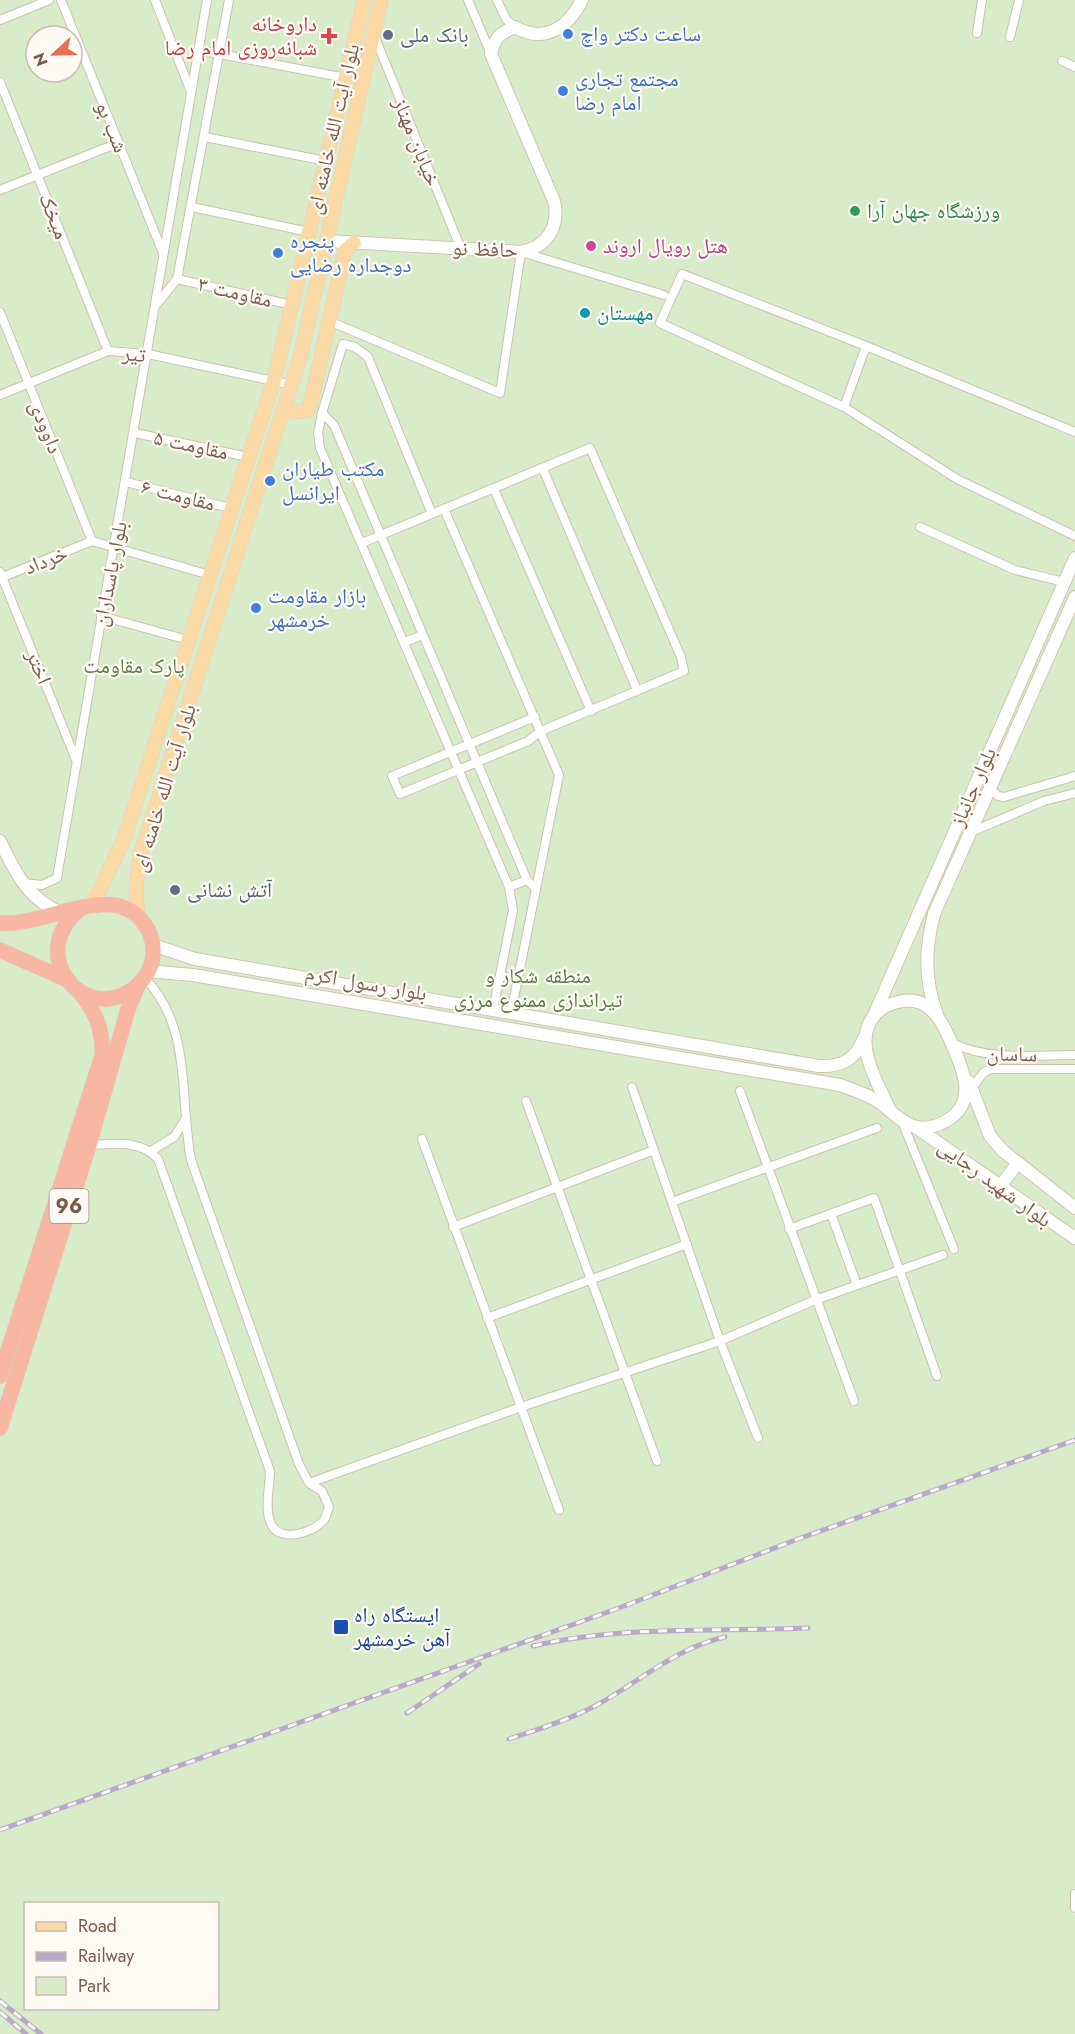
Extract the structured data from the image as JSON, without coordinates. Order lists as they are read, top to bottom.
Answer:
{
  "streets": {
    "highway": ["96"],
    "main road": [
      "بلوار آیت الله خامنه ای",
      "حافظ نو",
      "بلوار جانباز",
      "بلوار رسول اکرم",
      "بلوار شهید رجایی"
    ],
    "street": [
      "شب بو",
      "خیابان مهناز",
      "میخک",
      "مقاومت ۳",
      "تیر",
      "داوودی",
      "مقاومت ۵",
      "مقاومت ۶",
      "خرداد",
      "بلوار پاسداران",
      "اختر",
      "ساسان"
    ]
  },
  "crossings": [
    ["شب بو", "بلوار پاسداران"],
    ["بلوار آیت الله خامنه ای", "خیابان مهناز"],
    ["بلوار آیت الله خامنه ای", "حافظ نو"],
    ["بلوار آیت الله خامنه ای", "مقاومت ۳"],
    ["بلوار آیت الله خامنه ای", "تیر"],
    ["بلوار آیت الله خامنه ای", "مقاومت ۵"],
    ["بلوار آیت الله خامنه ای", "مقاومت ۶"],
    ["بلوار آیت الله خامنه ای", "بلوار رسول اکرم"],
    ["بلوار آیت الله خامنه ای", "96"],
    ["خیابان مهناز", "حافظ نو"],
    ["میخک", "تیر"],
    ["مقاومت ۳", "بلوار پاسداران"],
    ["تیر", "داوودی"],
    ["تیر", "بلوار پاسداران"],
    ["داوودی", "خرداد"],
    ["مقاومت ۵", "بلوار پاسداران"],
    ["مقاومت ۶", "بلوار پاسداران"],
    ["خرداد", "اختر"],
    ["بلوار پاسداران", "اختر"],
    ["بلوار جانباز", "بلوار رسول اکرم"],
    ["بلوار جانباز", "ساسان"],
    ["بلوار جانباز", "بلوار شهید رجایی"],
    ["بلوار رسول اکرم", "ساسان"],
    ["بلوار رسول اکرم", "بلوار شهید رجایی"],
    ["بلوار رسول اکرم", "96"],
    ["ساسان", "بلوار شهید رجایی"]
  ],
  "parks": ["پارک مقاومت", "منطقه شکار و تیراندازی ممنوع مرزی"],
  "places": {
    "other": [
      "ساعت دکتر واچ",
      "بانک ملی",
      "مجتمع تجاری امام رضا",
      "ورزشگاه جهان آرا",
      "هتل رویال اروند",
      "پنجره دوجداره رضایی",
      "مهستان",
      "مكتب طياران ايرانسل",
      "بازار مقاومت خرمشهر",
      "آتش نشانی"
    ],
    "health": ["داروخانه شبانه‌روزی امام رضا"],
    "transit": ["ایستگاه راه آهن خرمشهر"]
  },
  "legend": ["Road", "Railway", "Park"],
  "north": "left"
}
